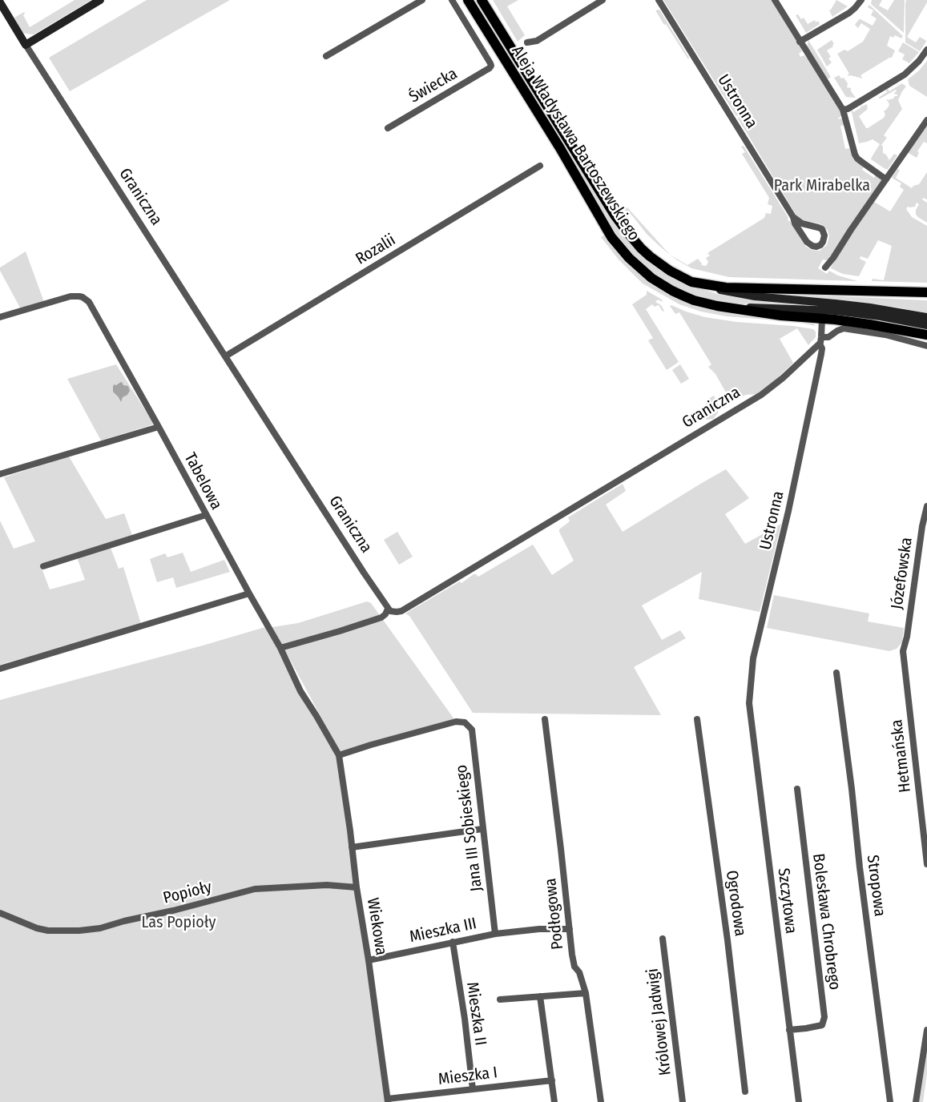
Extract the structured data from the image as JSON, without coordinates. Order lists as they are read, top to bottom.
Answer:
{
  "streets": {
    "main road": ["Aleja Władysława Bartoszewskiego", "Graniczna"],
    "street": [
      "Świecka",
      "Ustronna",
      "Rozalii",
      "Tabelowa",
      "Józefowska",
      "Hetmańska",
      "Jana III Sobieskiego",
      "Stropowa",
      "Popioły",
      "Szczytowa",
      "Ogrodowa",
      "Podłogowa",
      "Bolesława Chrobrego",
      "Wiekowa",
      "Mieszka III",
      "Mieszka II",
      "Królowej Jadwigi",
      "Mieszka I"
    ]
  },
  "crossings": [
    ["Ustronna", "Graniczna"],
    ["Ustronna", "Szczytowa"],
    ["Graniczna", "Rozalii"],
    ["Tabelowa", "Jana III Sobieskiego"],
    ["Tabelowa", "Wiekowa"],
    ["Józefowska", "Hetmańska"],
    ["Jana III Sobieskiego", "Wiekowa"],
    ["Jana III Sobieskiego", "Mieszka III"],
    ["Popioły", "Wiekowa"],
    ["Szczytowa", "Bolesława Chrobrego"],
    ["Podłogowa", "Mieszka III"],
    ["Wiekowa", "Mieszka III"],
    ["Wiekowa", "Mieszka I"],
    ["Mieszka III", "Mieszka II"],
    ["Mieszka II", "Mieszka I"]
  ],
  "parks": ["Park Mirabelka", "Las Popioły"]
}
